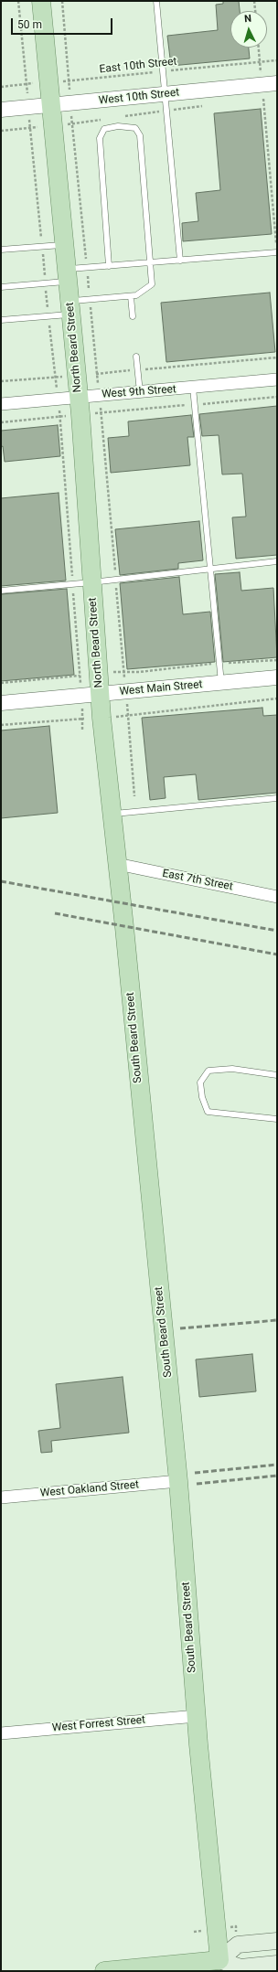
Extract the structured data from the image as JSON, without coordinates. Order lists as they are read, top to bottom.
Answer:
{
  "streets": {
    "main road": ["North Beard Street", "South Beard Street"],
    "street": [
      "West 10th Street",
      "West 9th Street",
      "West Main Street",
      "East 7th Street",
      "West Oakland Street",
      "West Forrest Street"
    ],
    "path": ["East 10th Street"]
  },
  "crossings": [
    ["East 10th Street", "North Beard Street"],
    ["West 10th Street", "North Beard Street"],
    ["North Beard Street", "West 9th Street"],
    ["North Beard Street", "West Main Street"],
    ["North Beard Street", "South Beard Street"],
    ["West Main Street", "South Beard Street"],
    ["East 7th Street", "South Beard Street"],
    ["South Beard Street", "West Oakland Street"],
    ["South Beard Street", "West Forrest Street"]
  ],
  "scale_bar": "50 m",
  "north": "top"
}
